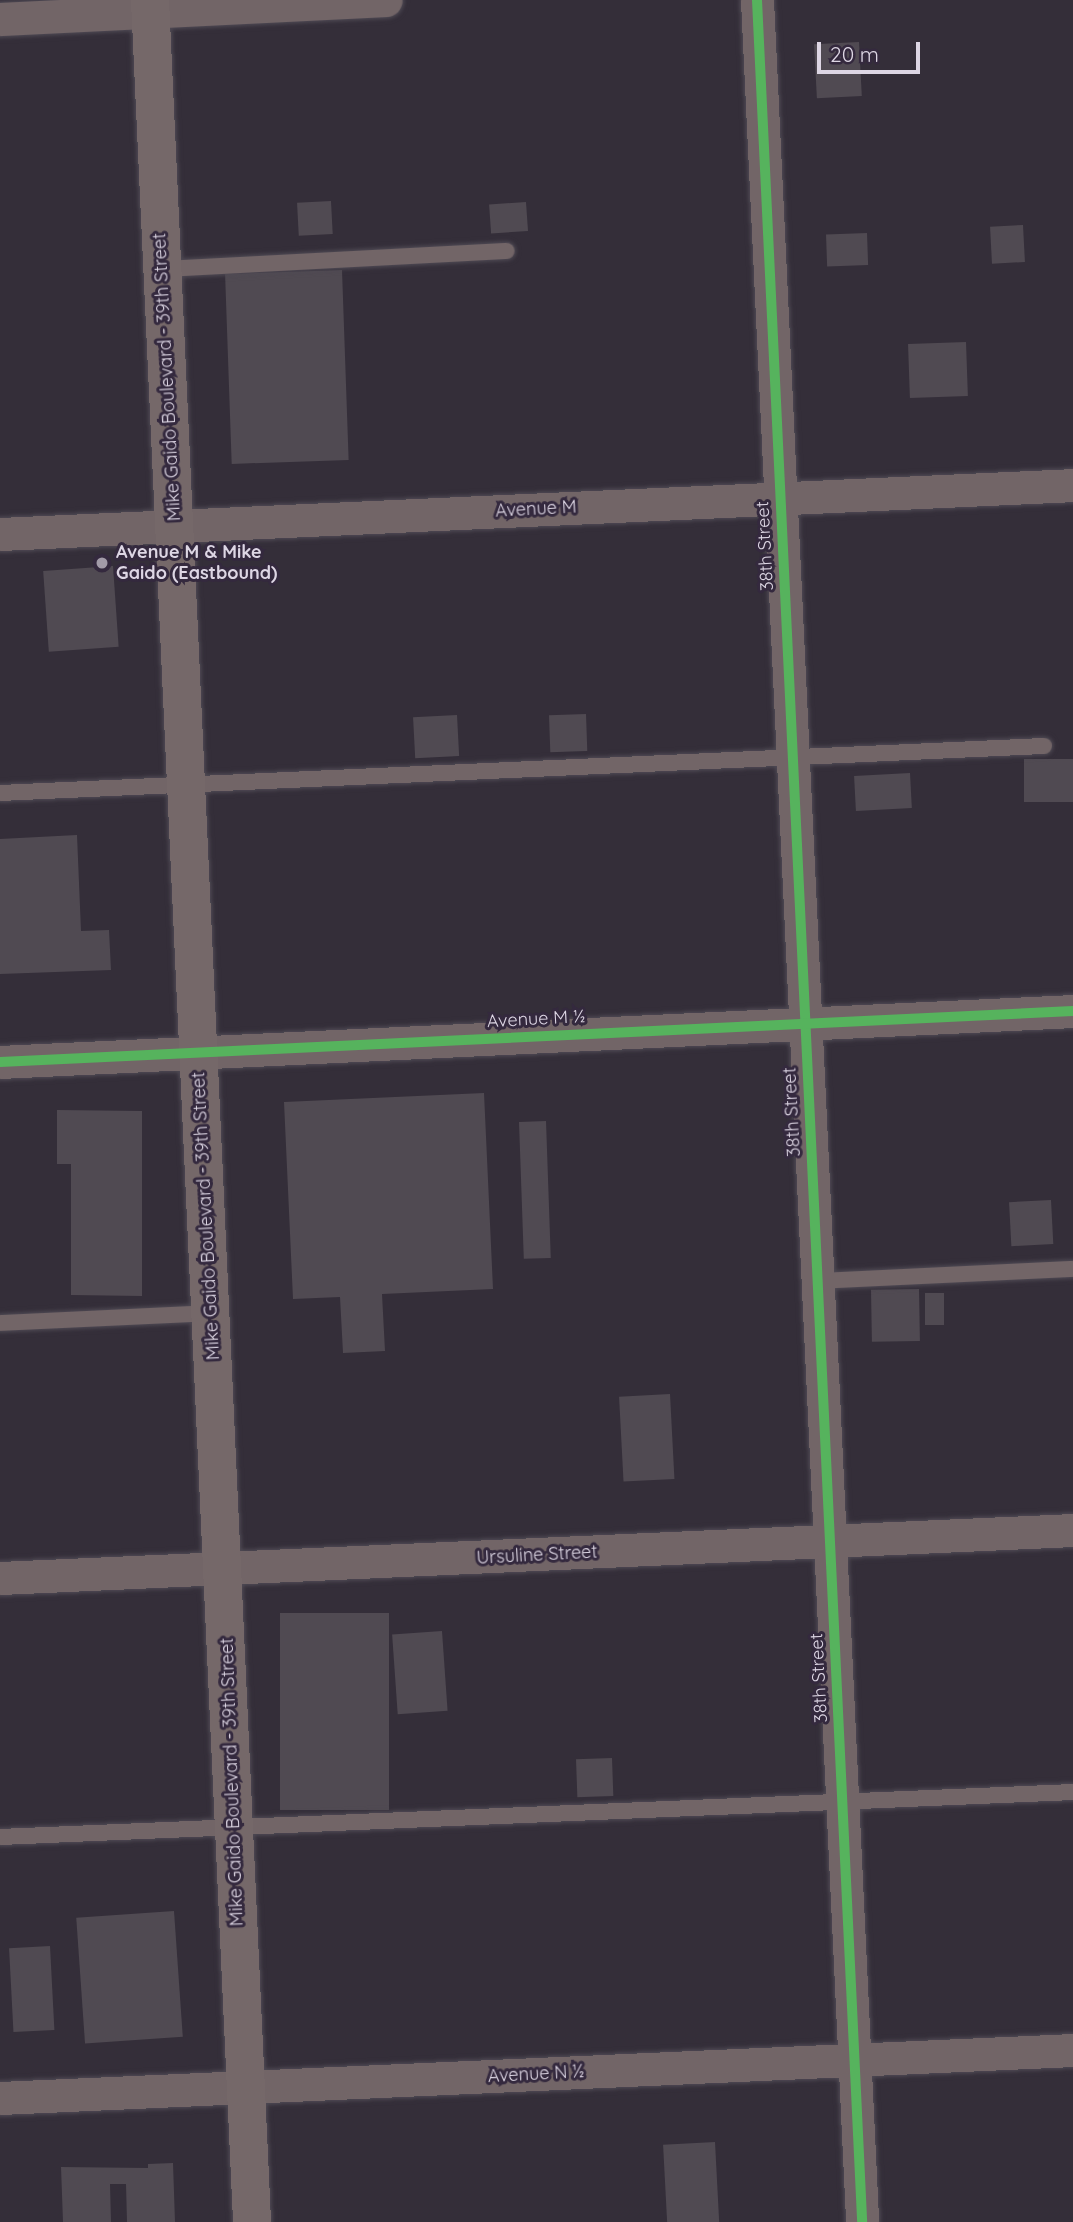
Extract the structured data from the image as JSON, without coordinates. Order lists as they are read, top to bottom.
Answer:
{
  "streets": {
    "main road": ["Mike Gaido Boulevard - 39th Street"],
    "street": [
      "Avenue M",
      "38th Street",
      "Avenue M ½",
      "Ursuline Street",
      "Avenue N ½"
    ]
  },
  "crossings": [
    ["Mike Gaido Boulevard - 39th Street", "Avenue M"],
    ["Mike Gaido Boulevard - 39th Street", "Avenue M ½"],
    ["Mike Gaido Boulevard - 39th Street", "Ursuline Street"],
    ["Mike Gaido Boulevard - 39th Street", "Avenue N ½"],
    ["Avenue M", "38th Street"],
    ["38th Street", "Avenue M ½"],
    ["38th Street", "Ursuline Street"],
    ["38th Street", "Avenue N ½"]
  ],
  "places": ["Avenue M & Mike Gaido (Eastbound)"],
  "scale_bar": "20 m"
}
